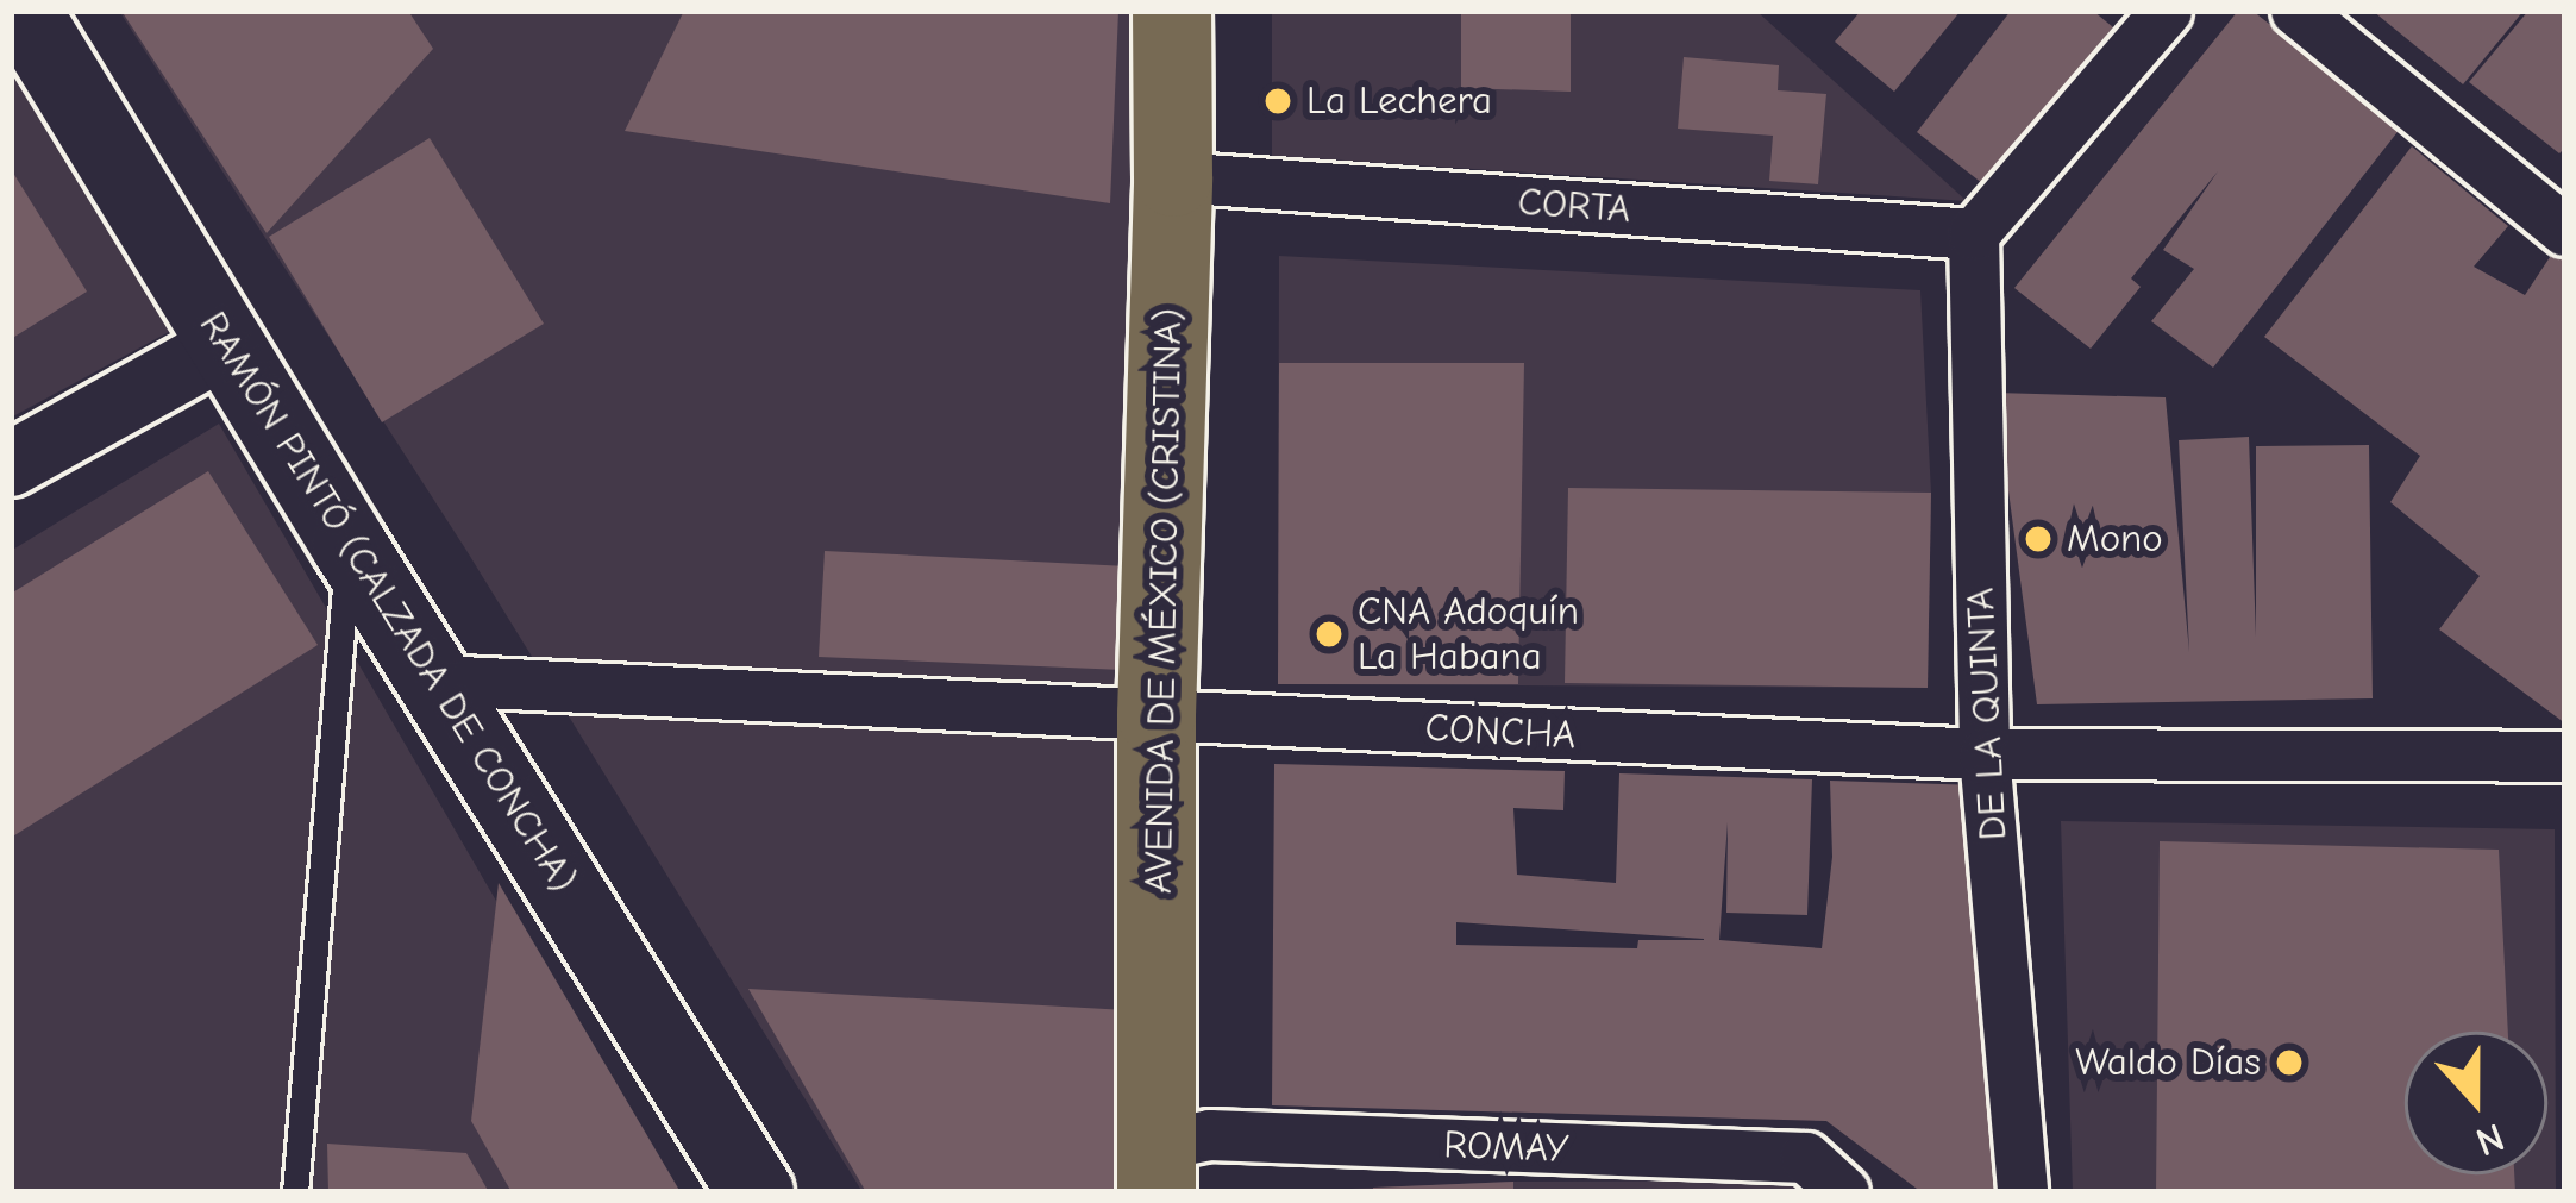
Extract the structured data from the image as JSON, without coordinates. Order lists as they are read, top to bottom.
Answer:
{
  "streets": {
    "main road": ["AVENIDA DE MÉXICO (CRISTINA)", "RAMÓN PINTÓ (CALZADA DE CONCHA)"],
    "street": [
      "CORTA",
      "DE LA QUINTA",
      "CONCHA",
      "ROMAY"
    ]
  },
  "crossings": [
    ["CORTA", "AVENIDA DE MÉXICO (CRISTINA)"],
    ["CORTA", "DE LA QUINTA"],
    ["AVENIDA DE MÉXICO (CRISTINA)", "CONCHA"],
    ["AVENIDA DE MÉXICO (CRISTINA)", "ROMAY"],
    ["RAMÓN PINTÓ (CALZADA DE CONCHA)", "CONCHA"],
    ["DE LA QUINTA", "CONCHA"]
  ],
  "places": [
    "La Lechera",
    "Mono",
    "CNA Adoquín La Habana",
    "Waldo Días"
  ],
  "north": "bottom"
}
